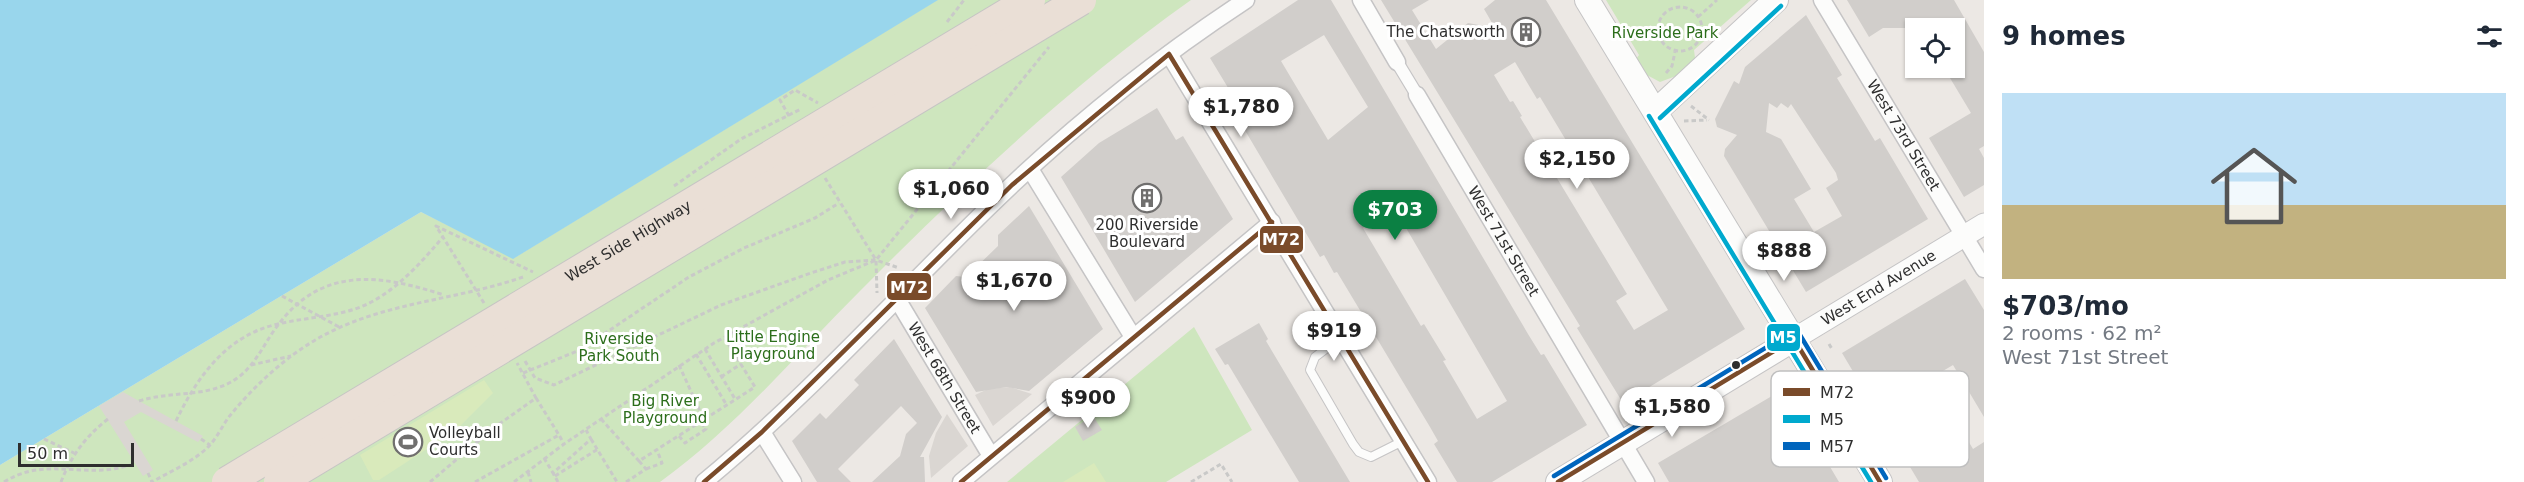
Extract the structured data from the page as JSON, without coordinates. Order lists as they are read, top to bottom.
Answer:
{
  "streets": {
    "highway": ["West Side Highway"],
    "main road": ["West End Avenue"],
    "street": ["West 73rd Street", "West 71st Street", "West 68th Street"]
  },
  "crossings": [
    ["West 73rd Street", "West End Avenue"],
    ["West 71st Street", "West End Avenue"]
  ],
  "parks": [
    "Riverside Park",
    "Little Engine Playground",
    "Riverside Park South",
    "Big River Playground"
  ],
  "places": {
    "building": ["The Chatsworth", "200 Riverside Boulevard"],
    "sports": ["Volleyball Courts"]
  },
  "lines": ["transit line M5", "transit line M72", "transit line M57"],
  "legend": ["M72", "M5", "M57"],
  "scale_bar": "50 m",
  "page": {
    "heading": "9 homes",
    "list": [
      {
        "name": "$703/mo",
        "note": "2 rooms · 62 m² · West 71st Street"
      }
    ],
    "price": [
      "$1,780",
      "$2,150",
      "$1,060",
      "$703",
      "$888",
      "$1,670",
      "$919",
      "$900",
      "$1,580"
    ],
    "scale": "50 m"
  }
}
